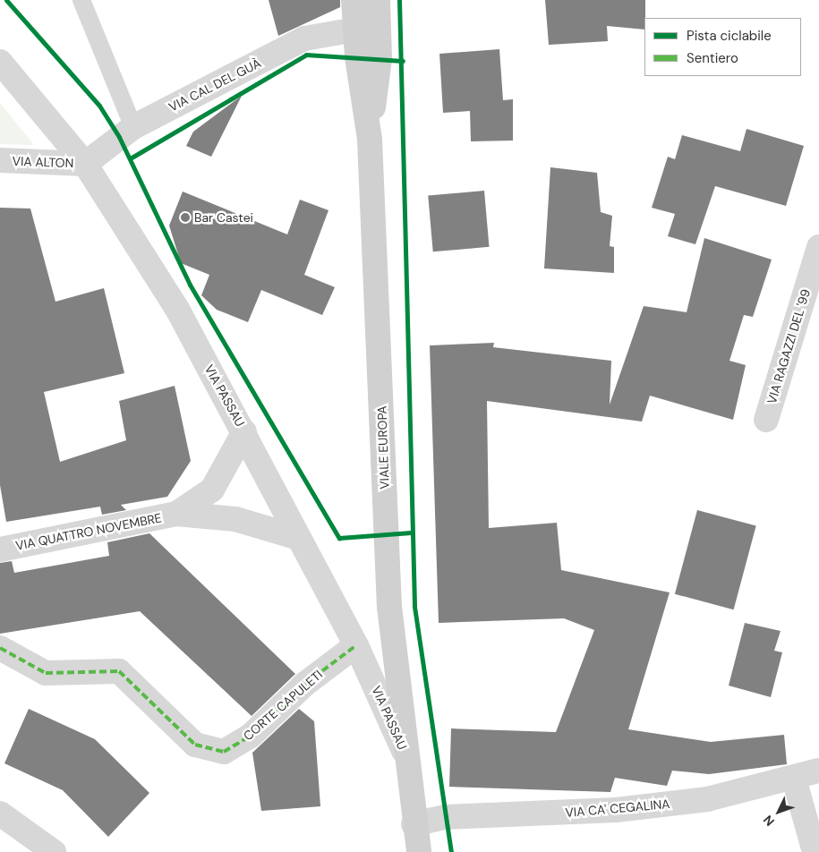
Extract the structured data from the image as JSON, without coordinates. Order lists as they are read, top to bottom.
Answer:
{
  "streets": {
    "main road": ["VIALE EUROPA"],
    "street": [
      "VIA CAL DEL GUÀ",
      "VIA ALTON",
      "VIA RAGAZZI DEL '99",
      "VIA PASSAU",
      "VIA QUATTRO NOVEMBRE",
      "CORTE CAPULETI",
      "VIA CA' CEGALINA"
    ]
  },
  "crossings": [
    ["VIA CAL DEL GUÀ", "VIA ALTON"],
    ["VIA CAL DEL GUÀ", "VIA PASSAU"],
    ["VIA CAL DEL GUÀ", "VIALE EUROPA"],
    ["VIA ALTON", "VIA PASSAU"],
    ["VIA PASSAU", "VIALE EUROPA"],
    ["VIA PASSAU", "VIA QUATTRO NOVEMBRE"],
    ["VIA PASSAU", "CORTE CAPULETI"],
    ["VIALE EUROPA", "VIA CA' CEGALINA"]
  ],
  "places": ["Bar Castei"],
  "legend": ["Pista ciclabile", "Sentiero"],
  "north": "bottom left"
}
